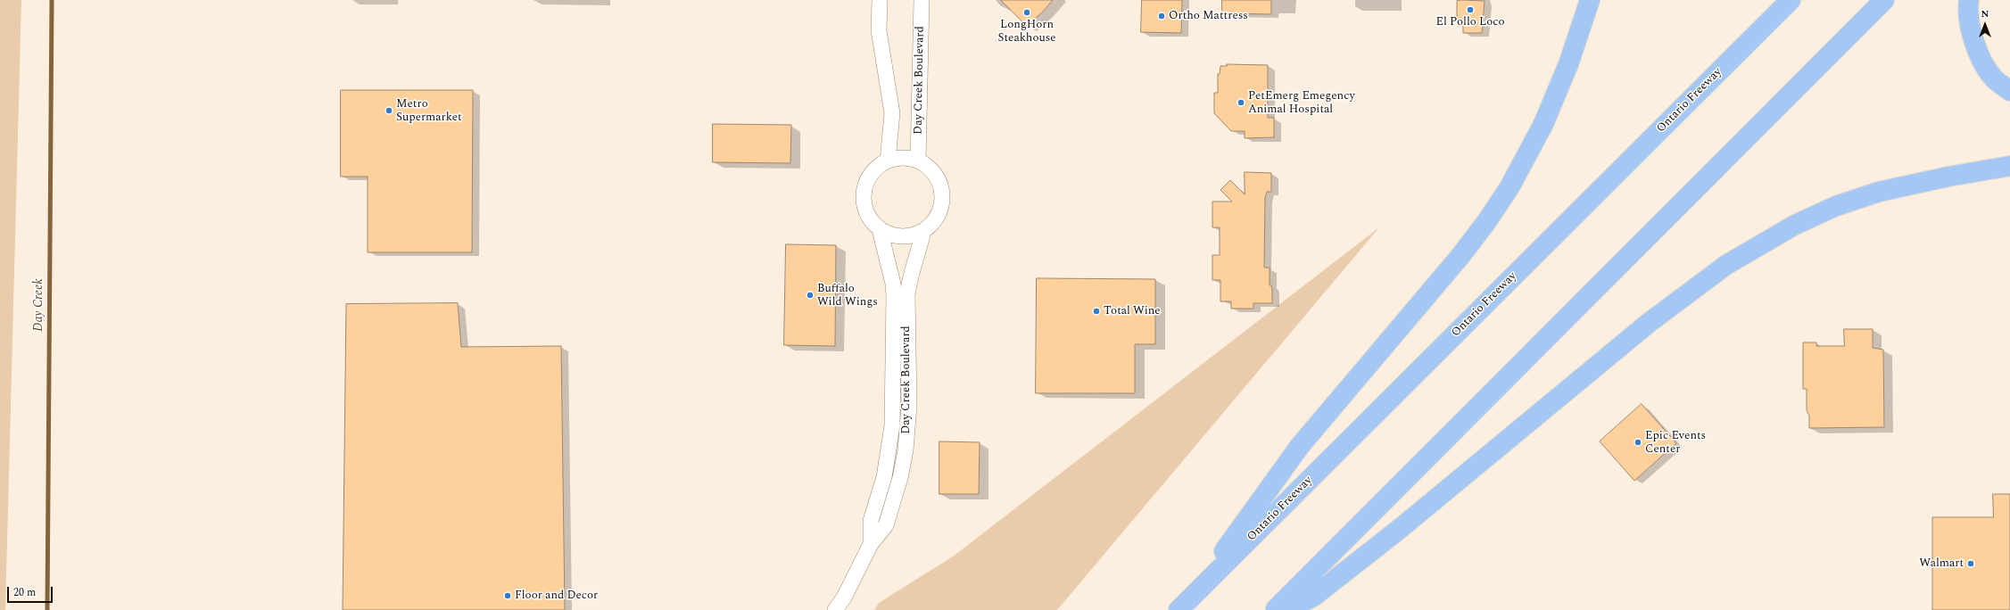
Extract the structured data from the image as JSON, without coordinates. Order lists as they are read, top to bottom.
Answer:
{
  "streets": {
    "highway": ["Ontario Freeway"],
    "street": ["Day Creek Boulevard"]
  },
  "water": ["Day Creek"],
  "places": [
    "El Pollo Loco",
    "LongHorn Steakhouse",
    "Ortho Mattress",
    "PetEmerg Emegency Animal Hospital",
    "Metro Supermarket",
    "Buffalo Wild Wings",
    "Total Wine",
    "Epic Events Center",
    "Walmart",
    "Floor and Decor"
  ],
  "scale_bar": "20 m",
  "north": "top"
}
